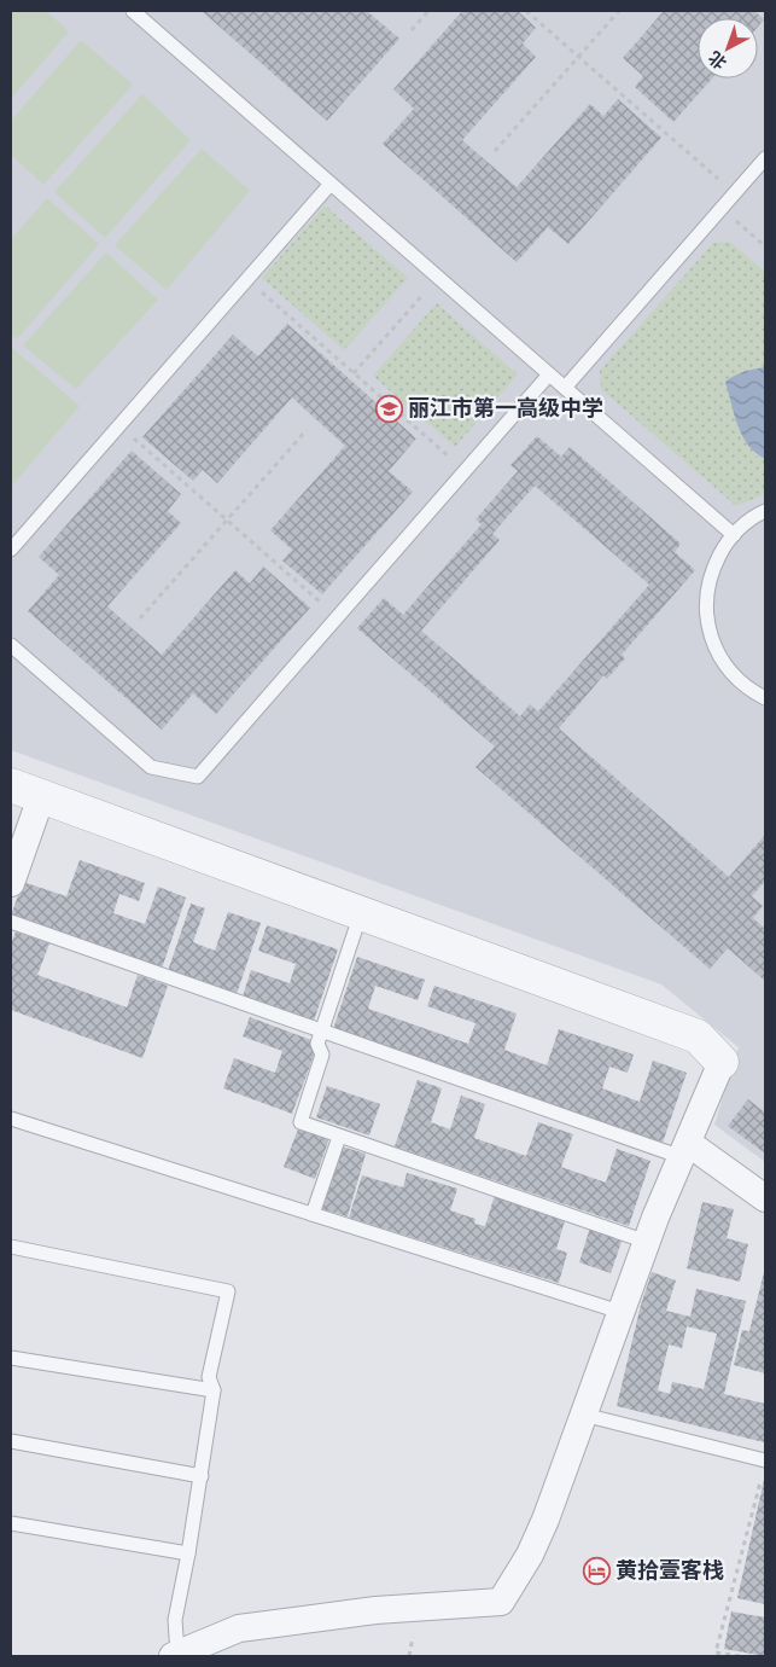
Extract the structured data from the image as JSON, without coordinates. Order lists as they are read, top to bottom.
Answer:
{
  "places": {
    "school or university": ["丽江市第一高级中学"],
    "hotel": ["黄拾壹客栈"]
  },
  "north": "bottom left"
}
